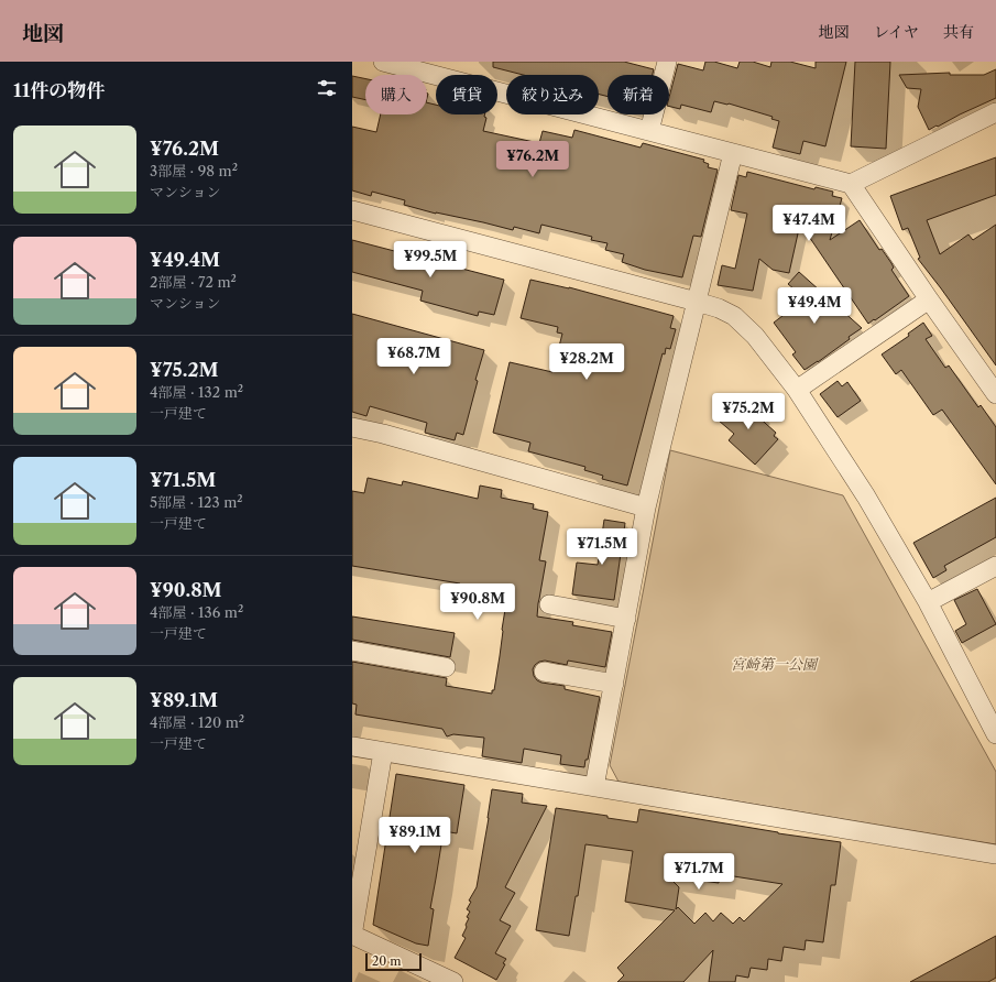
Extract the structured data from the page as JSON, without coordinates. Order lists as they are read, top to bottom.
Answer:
{
  "parks": ["宮崎第一公園"],
  "scale_bar": "20 m",
  "page": {
    "header": "地図",
    "nav": ["地図", "レイヤ", "共有"],
    "heading": "11件の物件",
    "chip": [
      "購入",
      "賃貸",
      "絞り込み",
      "新着"
    ],
    "list": [
      {
        "name": "¥76.2M",
        "note": "3部屋 · 98 m² · マンション"
      },
      {
        "name": "¥49.4M",
        "note": "2部屋 · 72 m² · マンション"
      },
      {
        "name": "¥75.2M",
        "note": "4部屋 · 132 m² · 一戸建て"
      },
      {
        "name": "¥71.5M",
        "note": "5部屋 · 123 m² · 一戸建て"
      },
      {
        "name": "¥90.8M",
        "note": "4部屋 · 136 m² · 一戸建て"
      },
      {
        "name": "¥89.1M",
        "note": "4部屋 · 120 m² · 一戸建て"
      }
    ],
    "price": [
      "¥76.2M",
      "¥47.4M",
      "¥99.5M",
      "¥49.4M",
      "¥68.7M",
      "¥28.2M",
      "¥75.2M",
      "¥71.5M",
      "¥90.8M",
      "¥89.1M",
      "¥71.7M"
    ],
    "scale": "20 m"
  }
}
